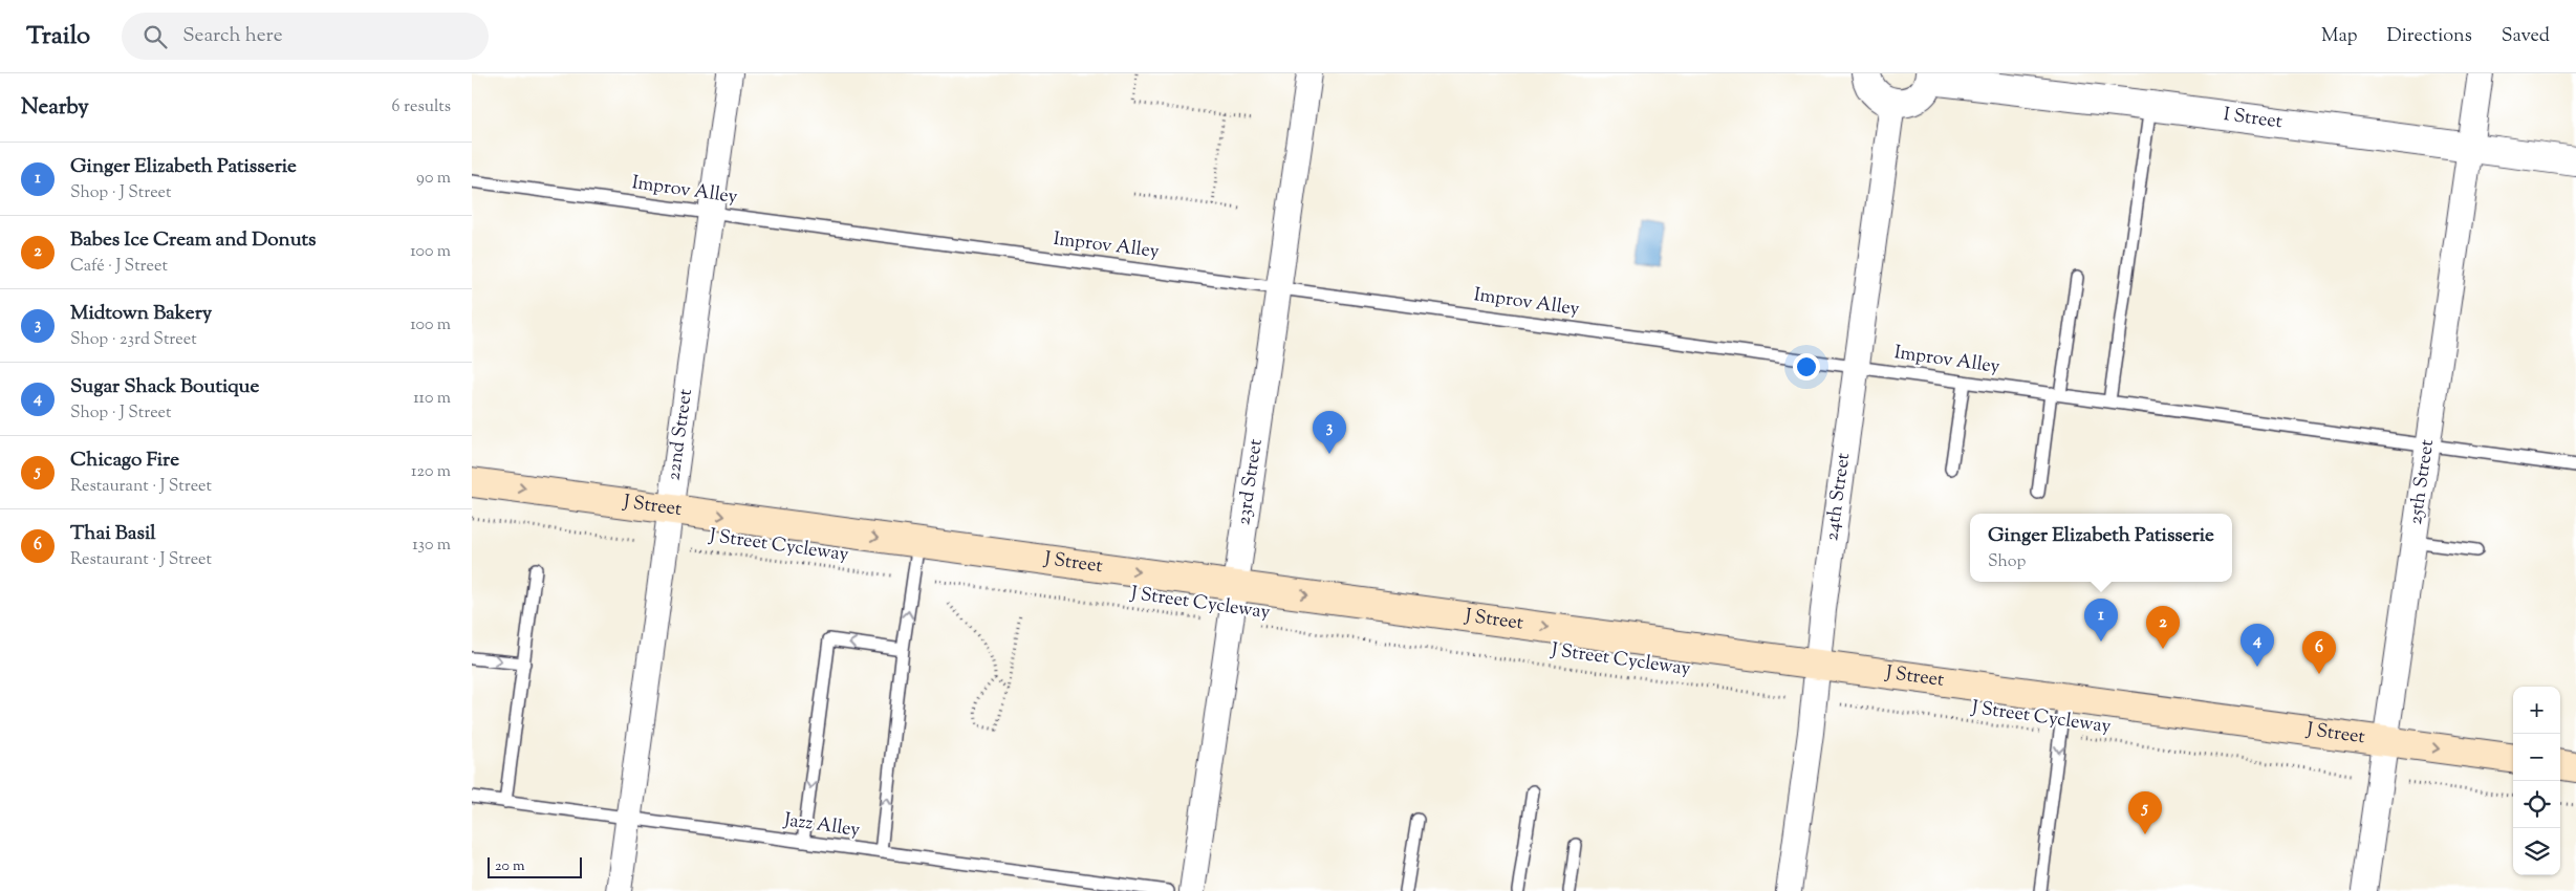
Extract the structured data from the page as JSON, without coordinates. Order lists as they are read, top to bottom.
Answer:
{
  "streets": {
    "main road": ["J Street"],
    "street": [
      "I Street",
      "22nd Street",
      "23rd Street",
      "25th Street",
      "24th Street"
    ],
    "lane": ["Improv Alley", "Jazz Alley"],
    "path": ["J Street Cycleway"]
  },
  "crossings": [
    ["I Street", "25th Street"],
    ["Improv Alley", "22nd Street"],
    ["Improv Alley", "23rd Street"],
    ["Improv Alley", "25th Street"],
    ["Improv Alley", "24th Street"],
    ["22nd Street", "J Street"],
    ["22nd Street", "J Street Cycleway"],
    ["22nd Street", "Jazz Alley"],
    ["23rd Street", "J Street"],
    ["23rd Street", "J Street Cycleway"],
    ["25th Street", "J Street"],
    ["25th Street", "J Street Cycleway"],
    ["24th Street", "J Street"],
    ["24th Street", "J Street Cycleway"]
  ],
  "one_way": ["J Street"],
  "scale_bar": "20 m",
  "page": {
    "header": "Trailo",
    "search": "Search here",
    "nav": ["Map", "Directions", "Saved"],
    "heading": ["Nearby", "6 results"],
    "list": [
      {
        "mark": "1",
        "name": "Ginger Elizabeth Patisserie",
        "note": "Shop · J Street",
        "value": "90 m"
      },
      {
        "mark": "2",
        "name": "Babes Ice Cream and Donuts",
        "note": "Café · J Street",
        "value": "100 m"
      },
      {
        "mark": "3",
        "name": "Midtown Bakery",
        "note": "Shop · 23rd Street",
        "value": "100 m"
      },
      {
        "mark": "4",
        "name": "Sugar Shack Boutique",
        "note": "Shop · J Street",
        "value": "110 m"
      },
      {
        "mark": "5",
        "name": "Chicago Fire",
        "note": "Restaurant · J Street",
        "value": "120 m"
      },
      {
        "mark": "6",
        "name": "Thai Basil",
        "note": "Restaurant · J Street",
        "value": "130 m"
      }
    ],
    "pins": [
      "3",
      "1",
      "2",
      "4",
      "6",
      "5"
    ],
    "popup": ["Ginger Elizabeth Patisserie", "Shop"],
    "map_buttons": ["+", "−"],
    "scale": "20 m"
  }
}
